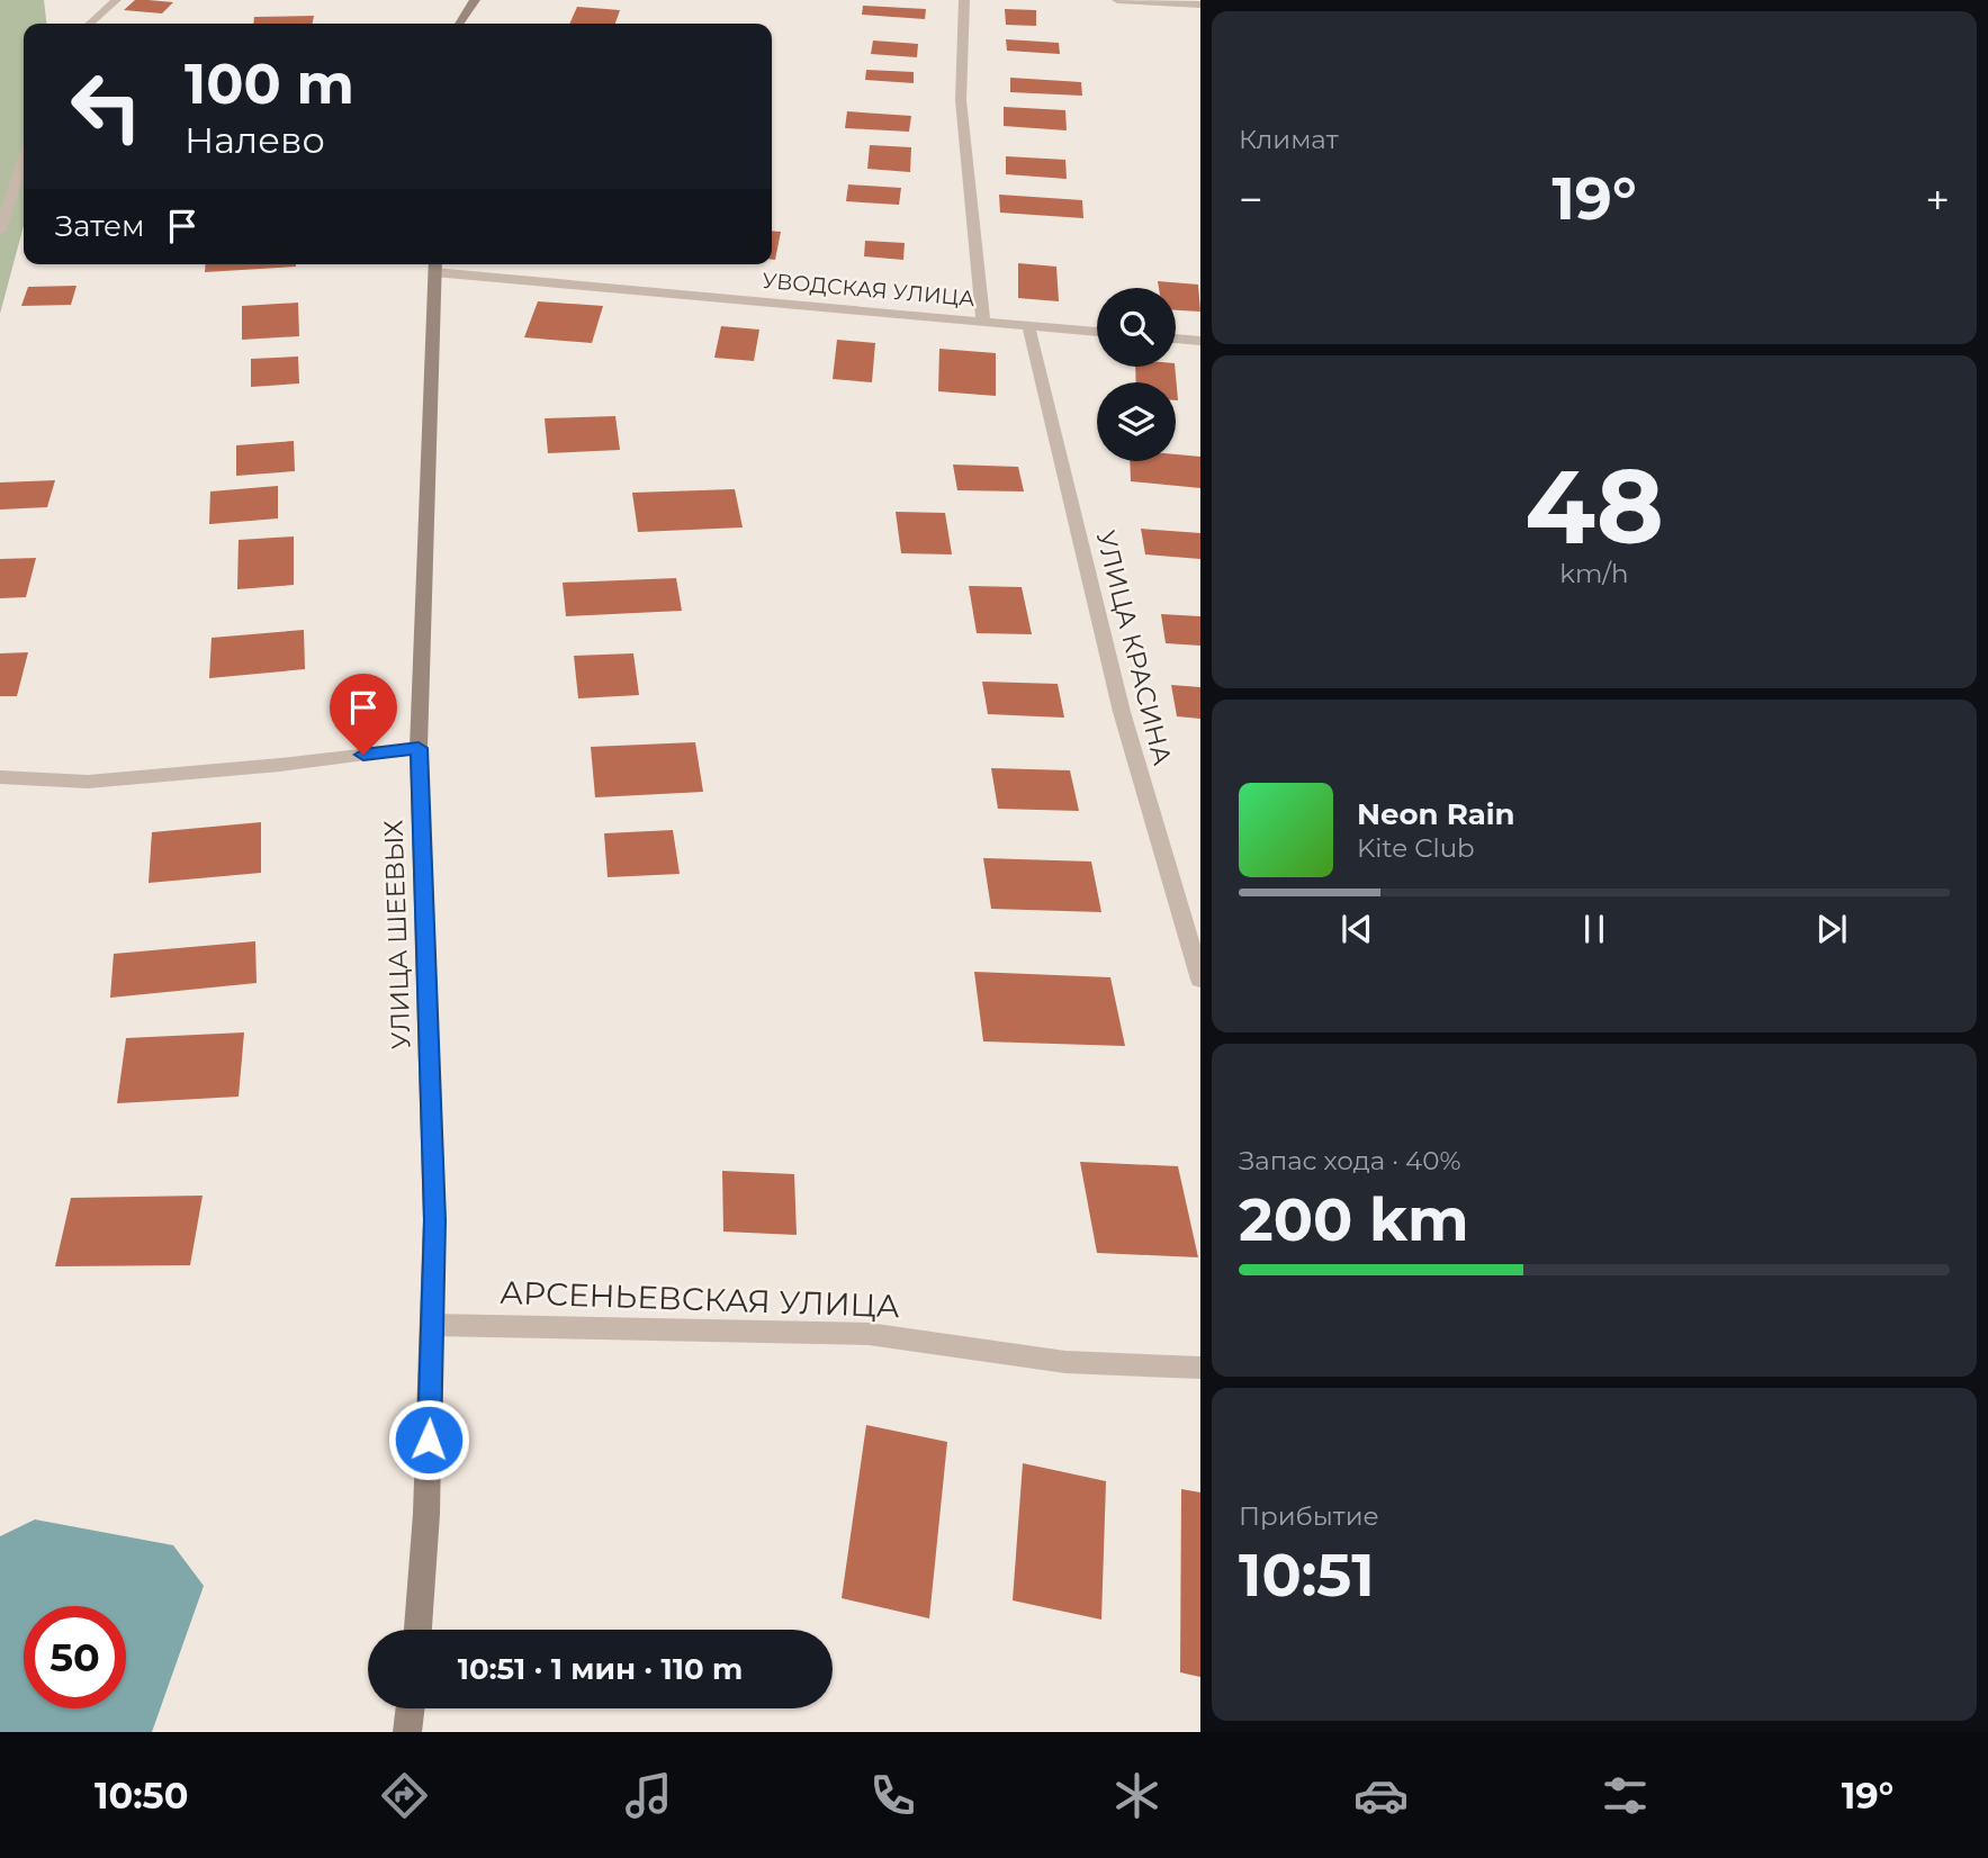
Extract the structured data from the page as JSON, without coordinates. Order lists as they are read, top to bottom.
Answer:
{
  "streets": {
    "main road": ["УЛИЦА ШЕЕВЫХ"],
    "street": ["УВОДСКАЯ УЛИЦА", "УЛИЦА КРАСИНА", "АРСЕНЬЕВСКАЯ УЛИЦА"]
  },
  "crossings": [
    ["УВОДСКАЯ УЛИЦА", "УЛИЦА КРАСИНА"],
    ["УВОДСКАЯ УЛИЦА", "УЛИЦА ШЕЕВЫХ"],
    ["УЛИЦА ШЕЕВЫХ", "АРСЕНЬЕВСКАЯ УЛИЦА"]
  ],
  "page": {
    "tile": [
      "Климат",
      ["48", "km/h"],
      ["Запас хода · 40%", "200 km"],
      ["Прибытие", "10:51"]
    ],
    "turn": ["100 m", "Налево"],
    "heat": ["−", "19°", "+"],
    "then": "Затем",
    "song": ["Neon Rain", "Kite Club"],
    "limit": "50",
    "trip": "10:51 · 1 мин · 110 m",
    "tabs": ["10:50", "19°"]
  }
}
